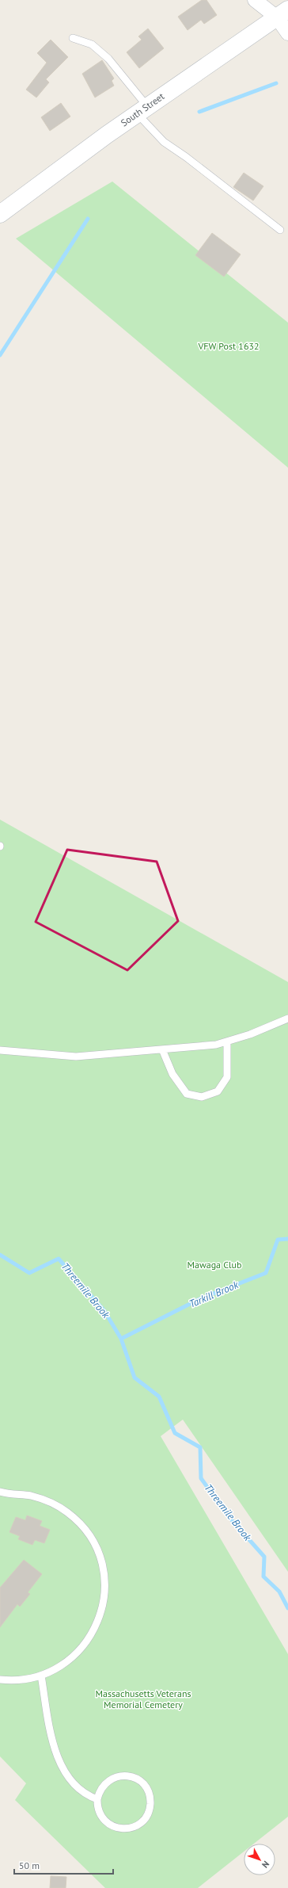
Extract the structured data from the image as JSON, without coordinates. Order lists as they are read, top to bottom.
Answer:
{
  "streets": {
    "street": ["South Street"]
  },
  "water": ["Threemile Brook", "Tarkill Brook"],
  "parks": ["VFW Post 1632", "Mawaga Club", "Massachusetts Veterans Memorial Cemetery"],
  "scale_bar": "50 m",
  "north": "bottom right"
}
